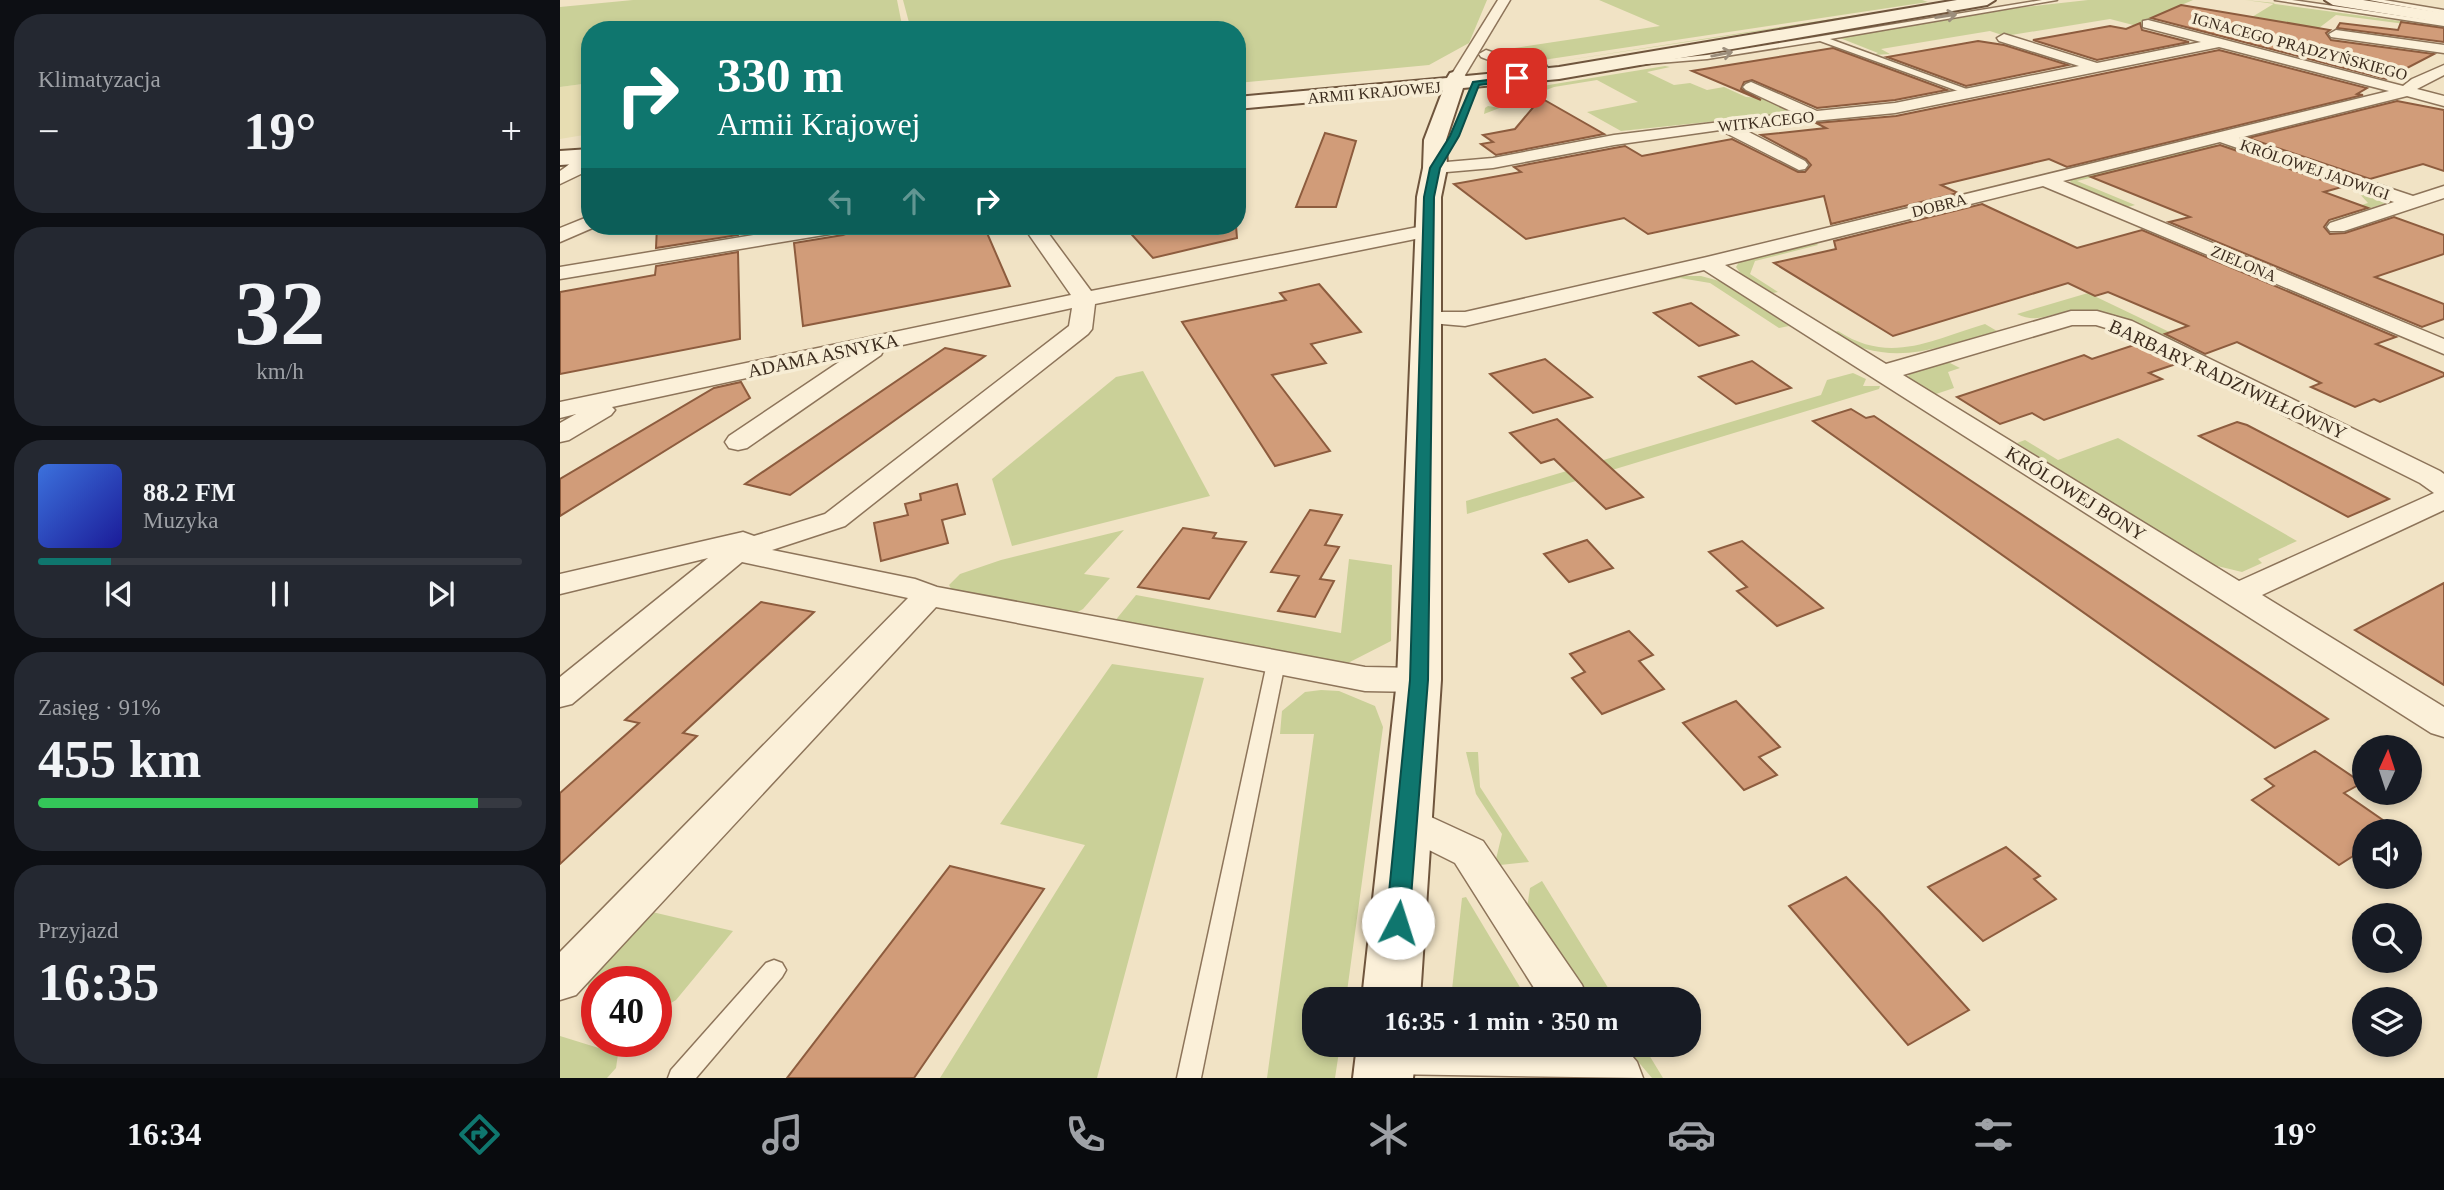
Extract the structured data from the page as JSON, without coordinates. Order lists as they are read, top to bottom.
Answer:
{
  "streets": {
    "street": [
      "IGNACEGO PRĄDZYŃSKIEGO",
      "ARMII KRAJOWEJ",
      "WITKACEGO",
      "KRÓLOWEJ JADWIGI",
      "DOBRA",
      "ZIELONA",
      "ADAMA ASNYKA",
      "BARBARY RADZIWIŁŁÓWNY",
      "KRÓLOWEJ BONY"
    ]
  },
  "crossings": [
    ["IGNACEGO PRĄDZYŃSKIEGO", "WITKACEGO"],
    ["IGNACEGO PRĄDZYŃSKIEGO", "DOBRA"],
    ["KRÓLOWEJ JADWIGI", "DOBRA"],
    ["DOBRA", "ZIELONA"],
    ["DOBRA", "KRÓLOWEJ BONY"],
    ["BARBARY RADZIWIŁŁÓWNY", "KRÓLOWEJ BONY"]
  ],
  "north": "top",
  "page": {
    "tile": [
      "Klimatyzacja",
      ["32", "km/h"],
      ["Zasięg · 91%", "455 km"],
      ["Przyjazd", "16:35"]
    ],
    "turn": ["330 m", "Armii Krajowej"],
    "heat": ["−", "19°", "+"],
    "song": ["88.2 FM", "Muzyka"],
    "limit": "40",
    "trip": "16:35 · 1 min · 350 m",
    "tabs": ["16:34", "19°"]
  }
}
